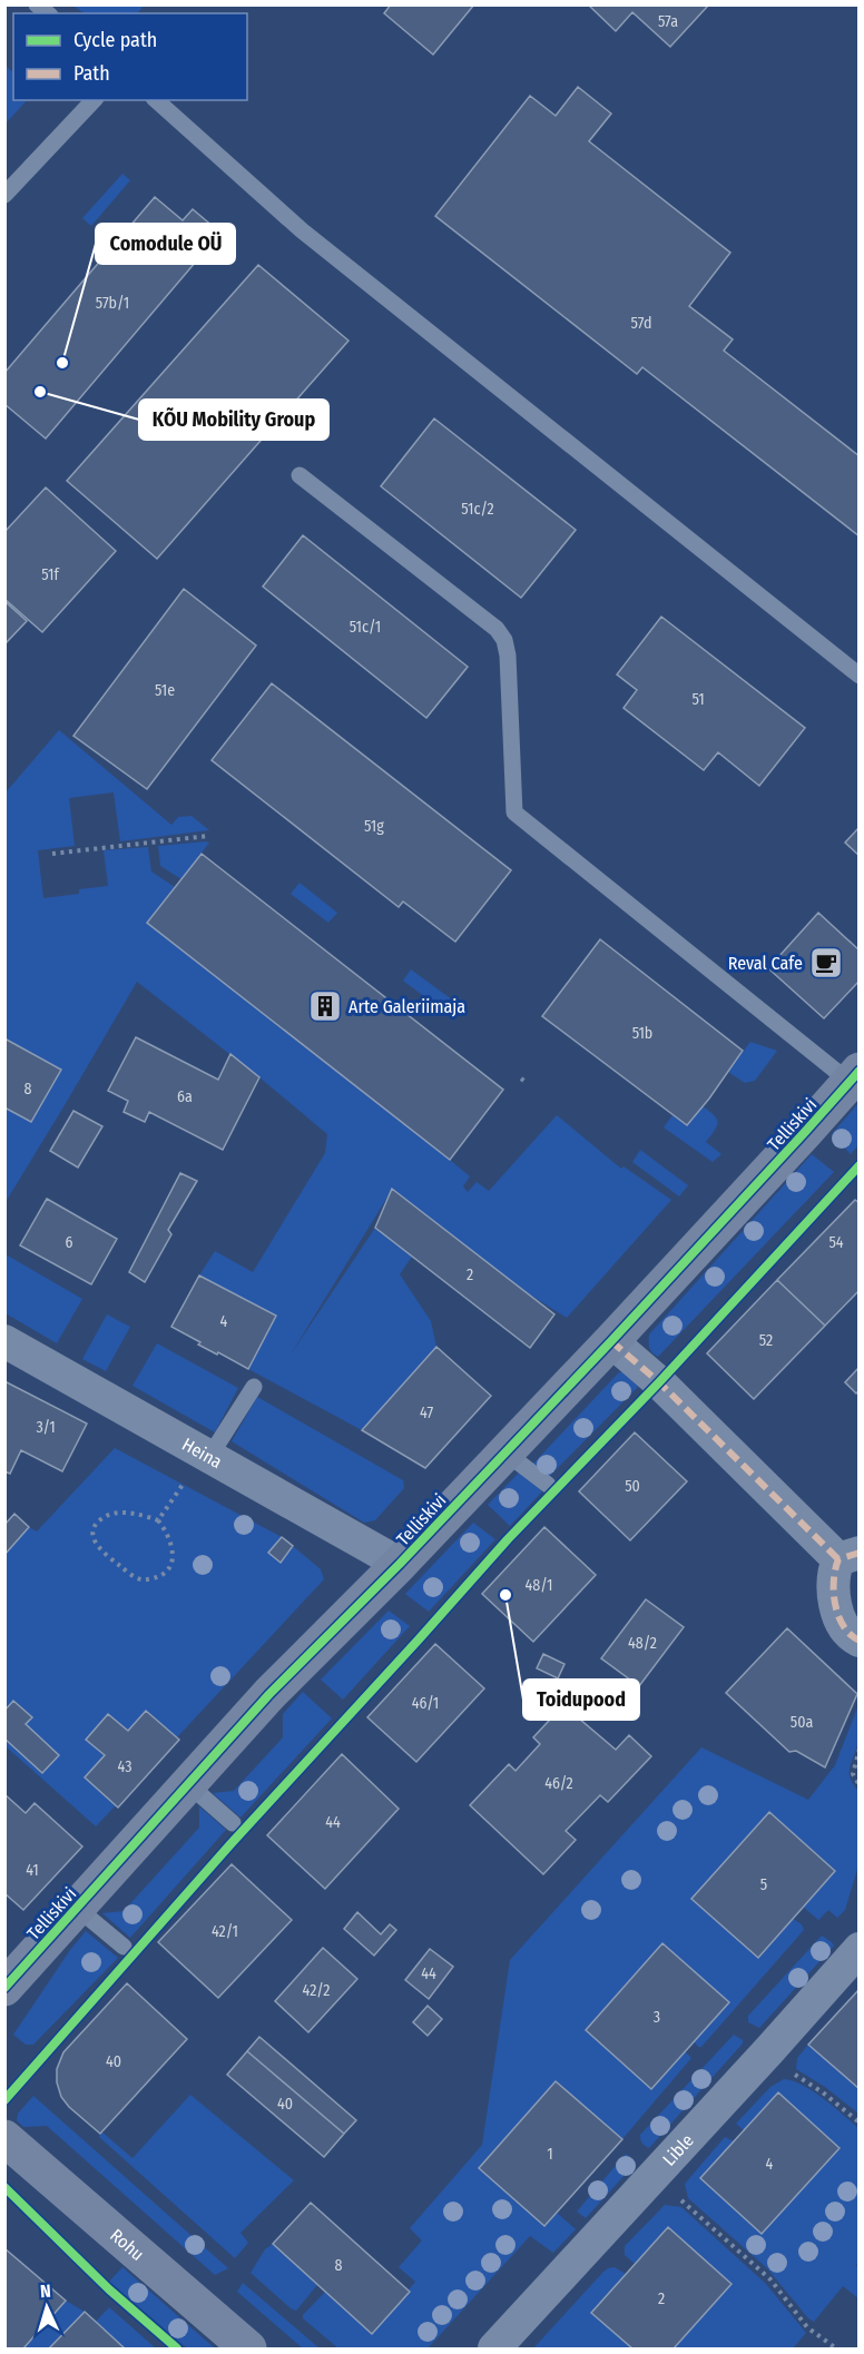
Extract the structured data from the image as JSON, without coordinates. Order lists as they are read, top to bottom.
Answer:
{
  "streets": {
    "street": [
      "Telliskivi",
      "Heina",
      "Lible",
      "Rohu"
    ]
  },
  "crossings": [
    ["Telliskivi", "Heina"]
  ],
  "places": {
    "other": ["Comodule OÜ", "KÕU Mobility Group", "Toidupood"],
    "cafe": ["Reval Cafe"],
    "building": ["Arte Galeriimaja"]
  },
  "house_numbers": [
    "57a",
    "57b/1",
    "57d",
    "51c/2",
    "51f",
    "51c/1",
    "51e",
    "51",
    "51g",
    "51b",
    "8",
    "6a",
    "6",
    "54",
    "2",
    "4",
    "52",
    "47",
    "3/1",
    "50",
    "48/1",
    "48/2",
    "46/1",
    "50a",
    "43",
    "46/2",
    "44",
    "41",
    "5",
    "42/1",
    "44",
    "42/2",
    "3",
    "40",
    "40",
    "1",
    "4",
    "8",
    "2"
  ],
  "legend": ["Cycle path", "Path"],
  "north": "top"
}
